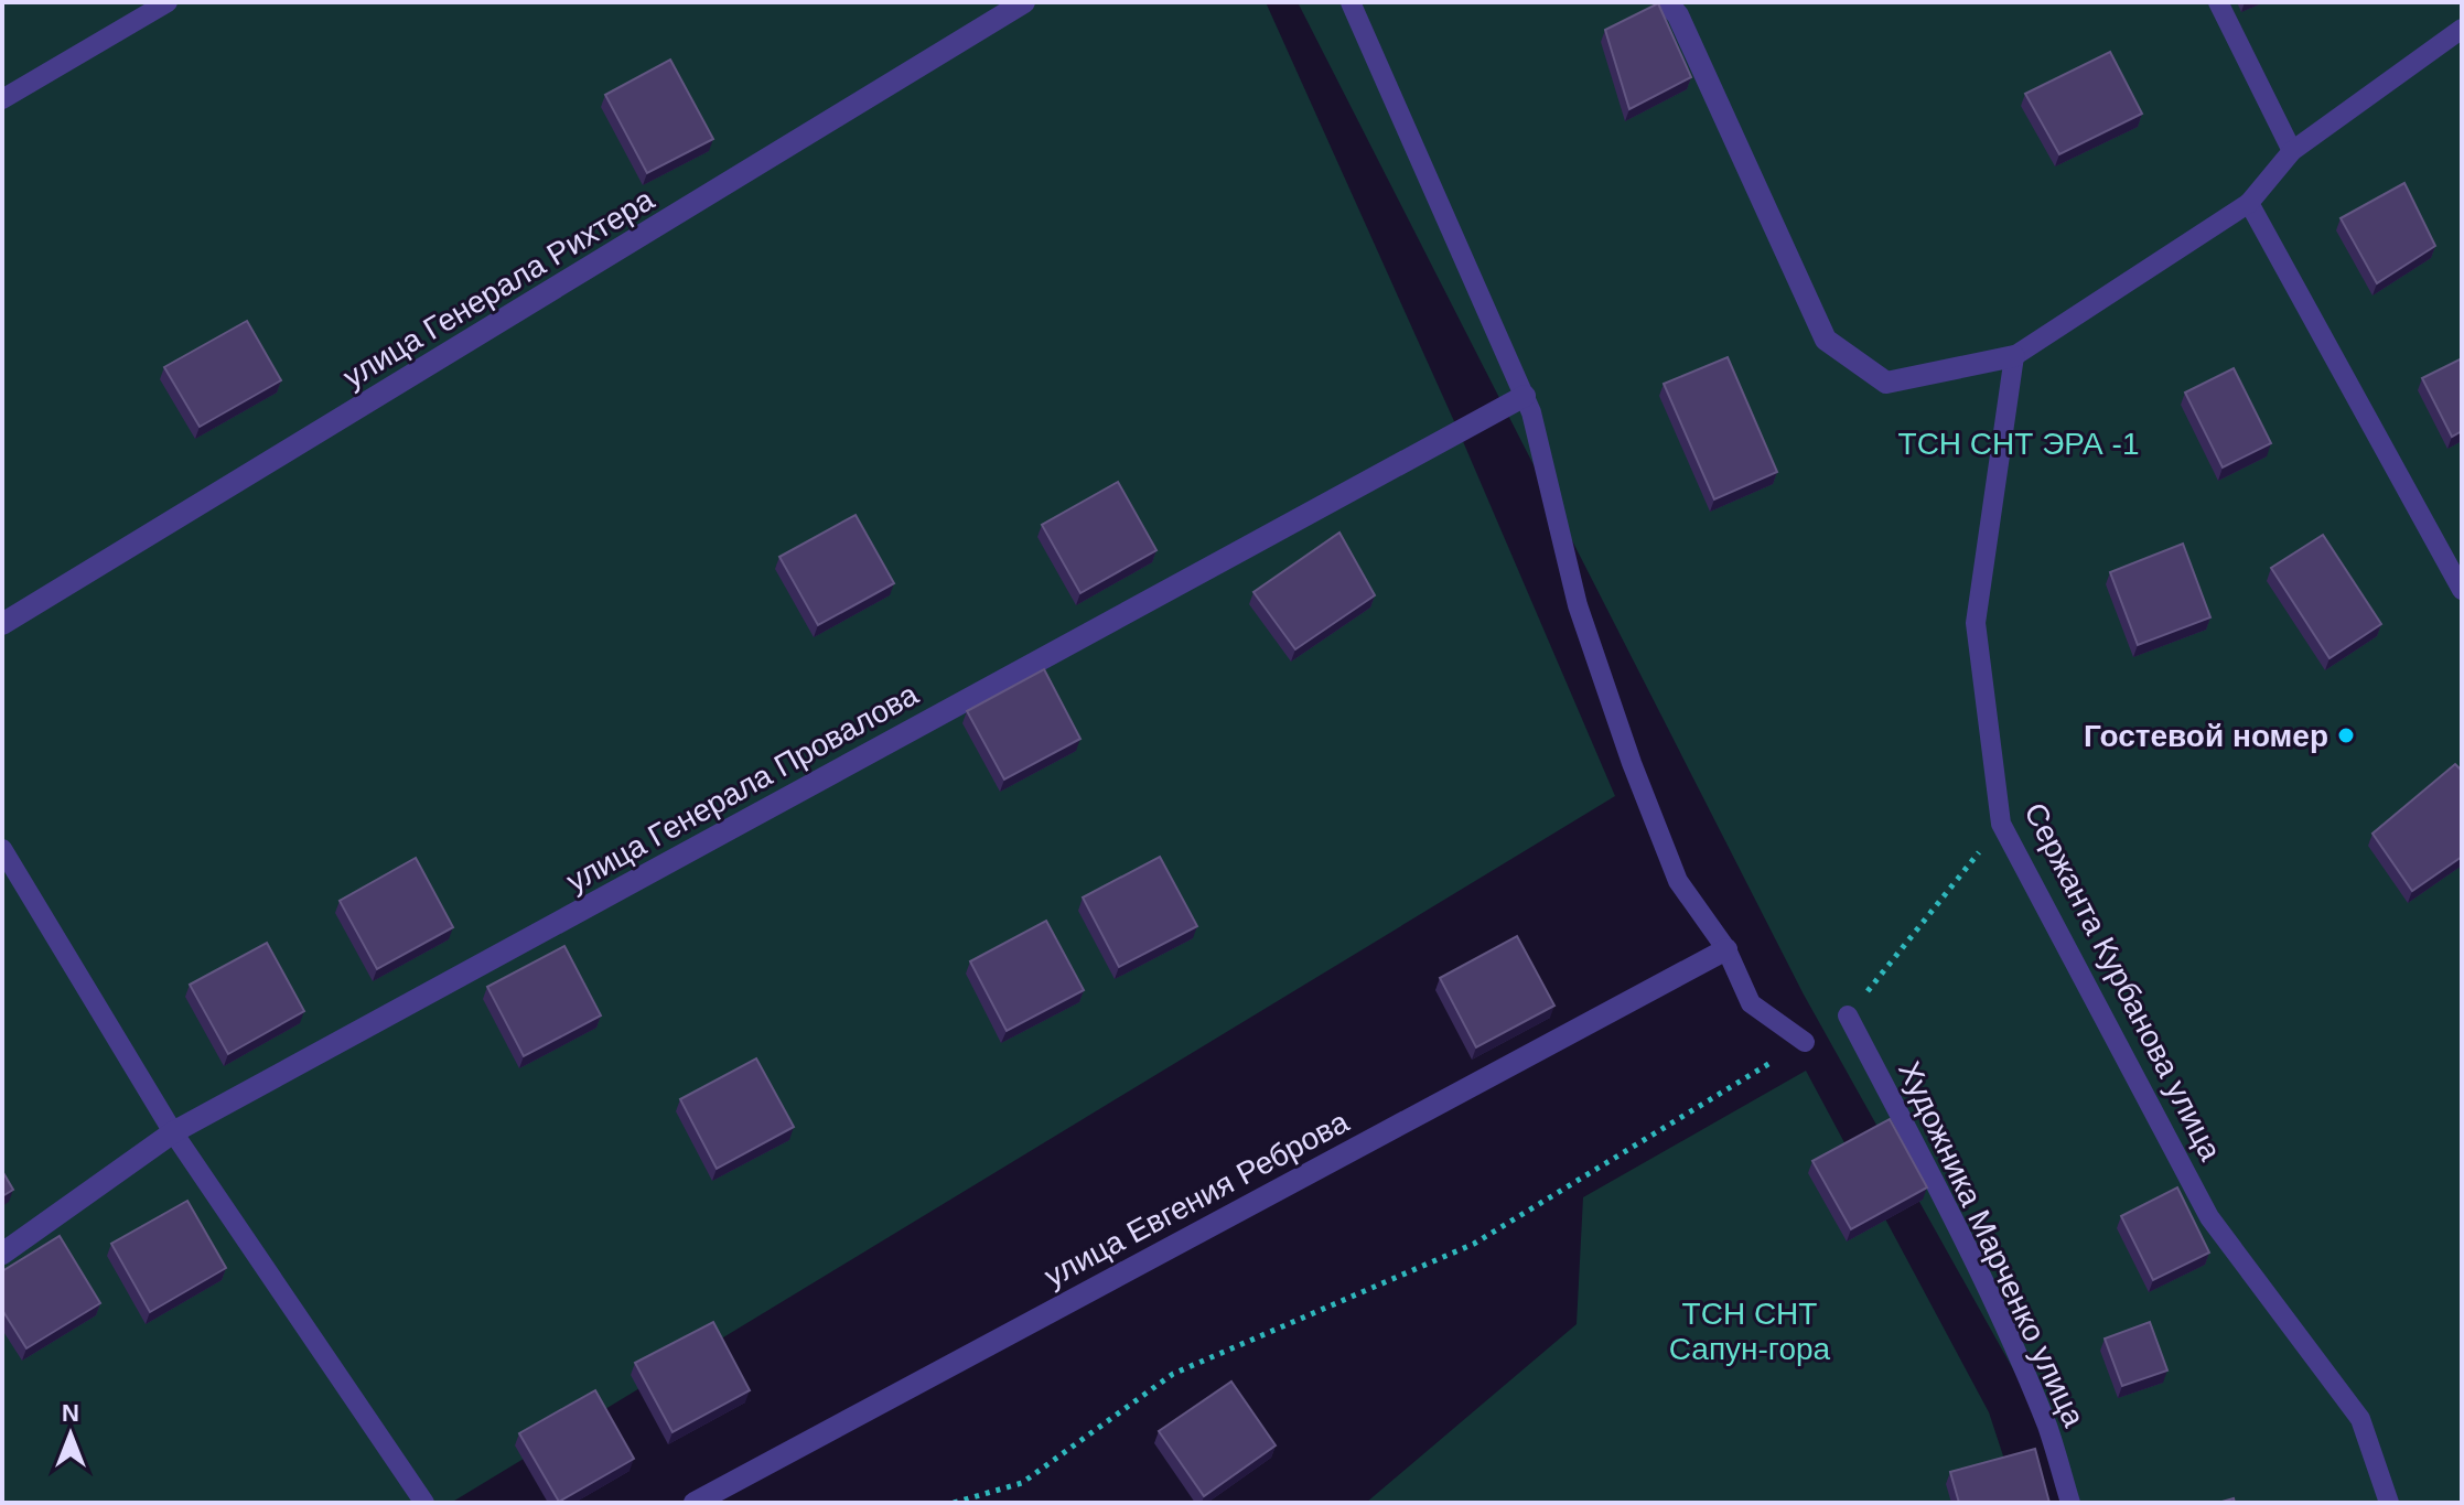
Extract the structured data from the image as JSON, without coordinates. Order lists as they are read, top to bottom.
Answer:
{
  "streets": {
    "street": ["улица Генерала Рихтера", "улица Генерала Провалова", "улица Евгения Реброва"],
    "lane": ["Сержанта Курбанова улица", "Художника Марченко улица"]
  },
  "parks": ["ТСН СНТ ЭРА -1", "ТСН СНТ Сапун-гора"],
  "places": ["Гостевой номер"],
  "north": "top"
}
